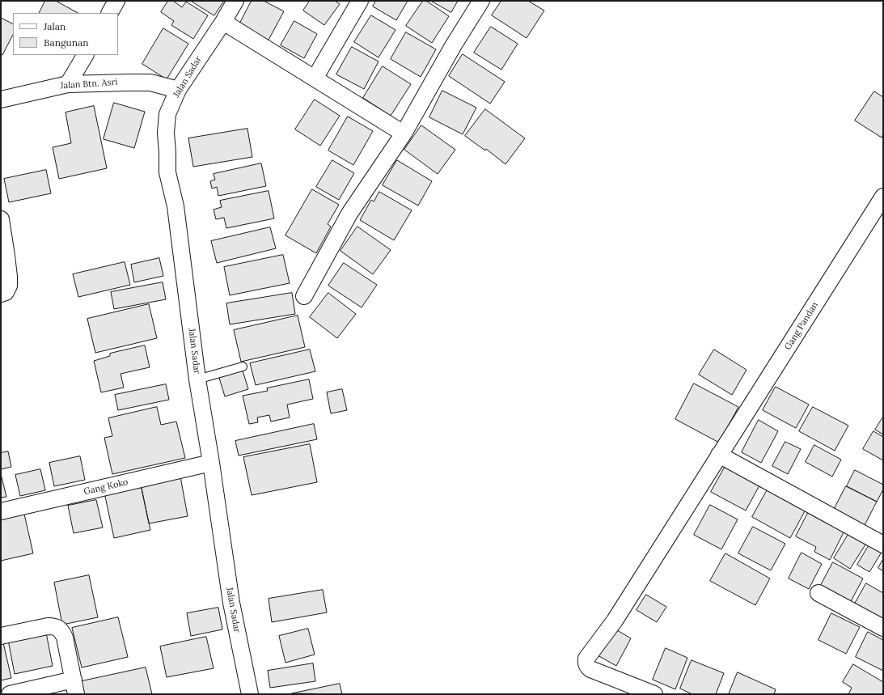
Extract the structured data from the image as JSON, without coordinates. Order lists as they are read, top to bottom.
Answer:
{
  "streets": {
    "street": [
      "Jalan Sadar",
      "Jalan Btn. Asri",
      "Gang Pandan",
      "Gang Koko"
    ]
  },
  "crossings": [
    ["Jalan Sadar", "Jalan Btn. Asri"],
    ["Jalan Sadar", "Gang Koko"]
  ],
  "legend": ["Jalan", "Bangunan"]
}
